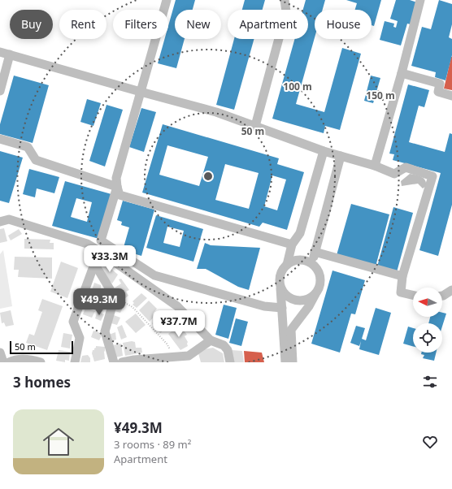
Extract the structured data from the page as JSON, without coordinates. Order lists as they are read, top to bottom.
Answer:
{
  "scale_bar": "50 m",
  "north": "left",
  "page": {
    "chip": [
      "Buy",
      "Rent",
      "Filters",
      "New",
      "Apartment",
      "House"
    ],
    "price": ["¥33.3M", "¥49.3M", "¥37.7M"],
    "scale": "50 m",
    "heading": "3 homes",
    "list": [
      {
        "name": "¥49.3M",
        "note": "3 rooms · 89 m² · Apartment"
      }
    ]
  },
  "rings": ["100 m", "150 m", "50 m"]
}
